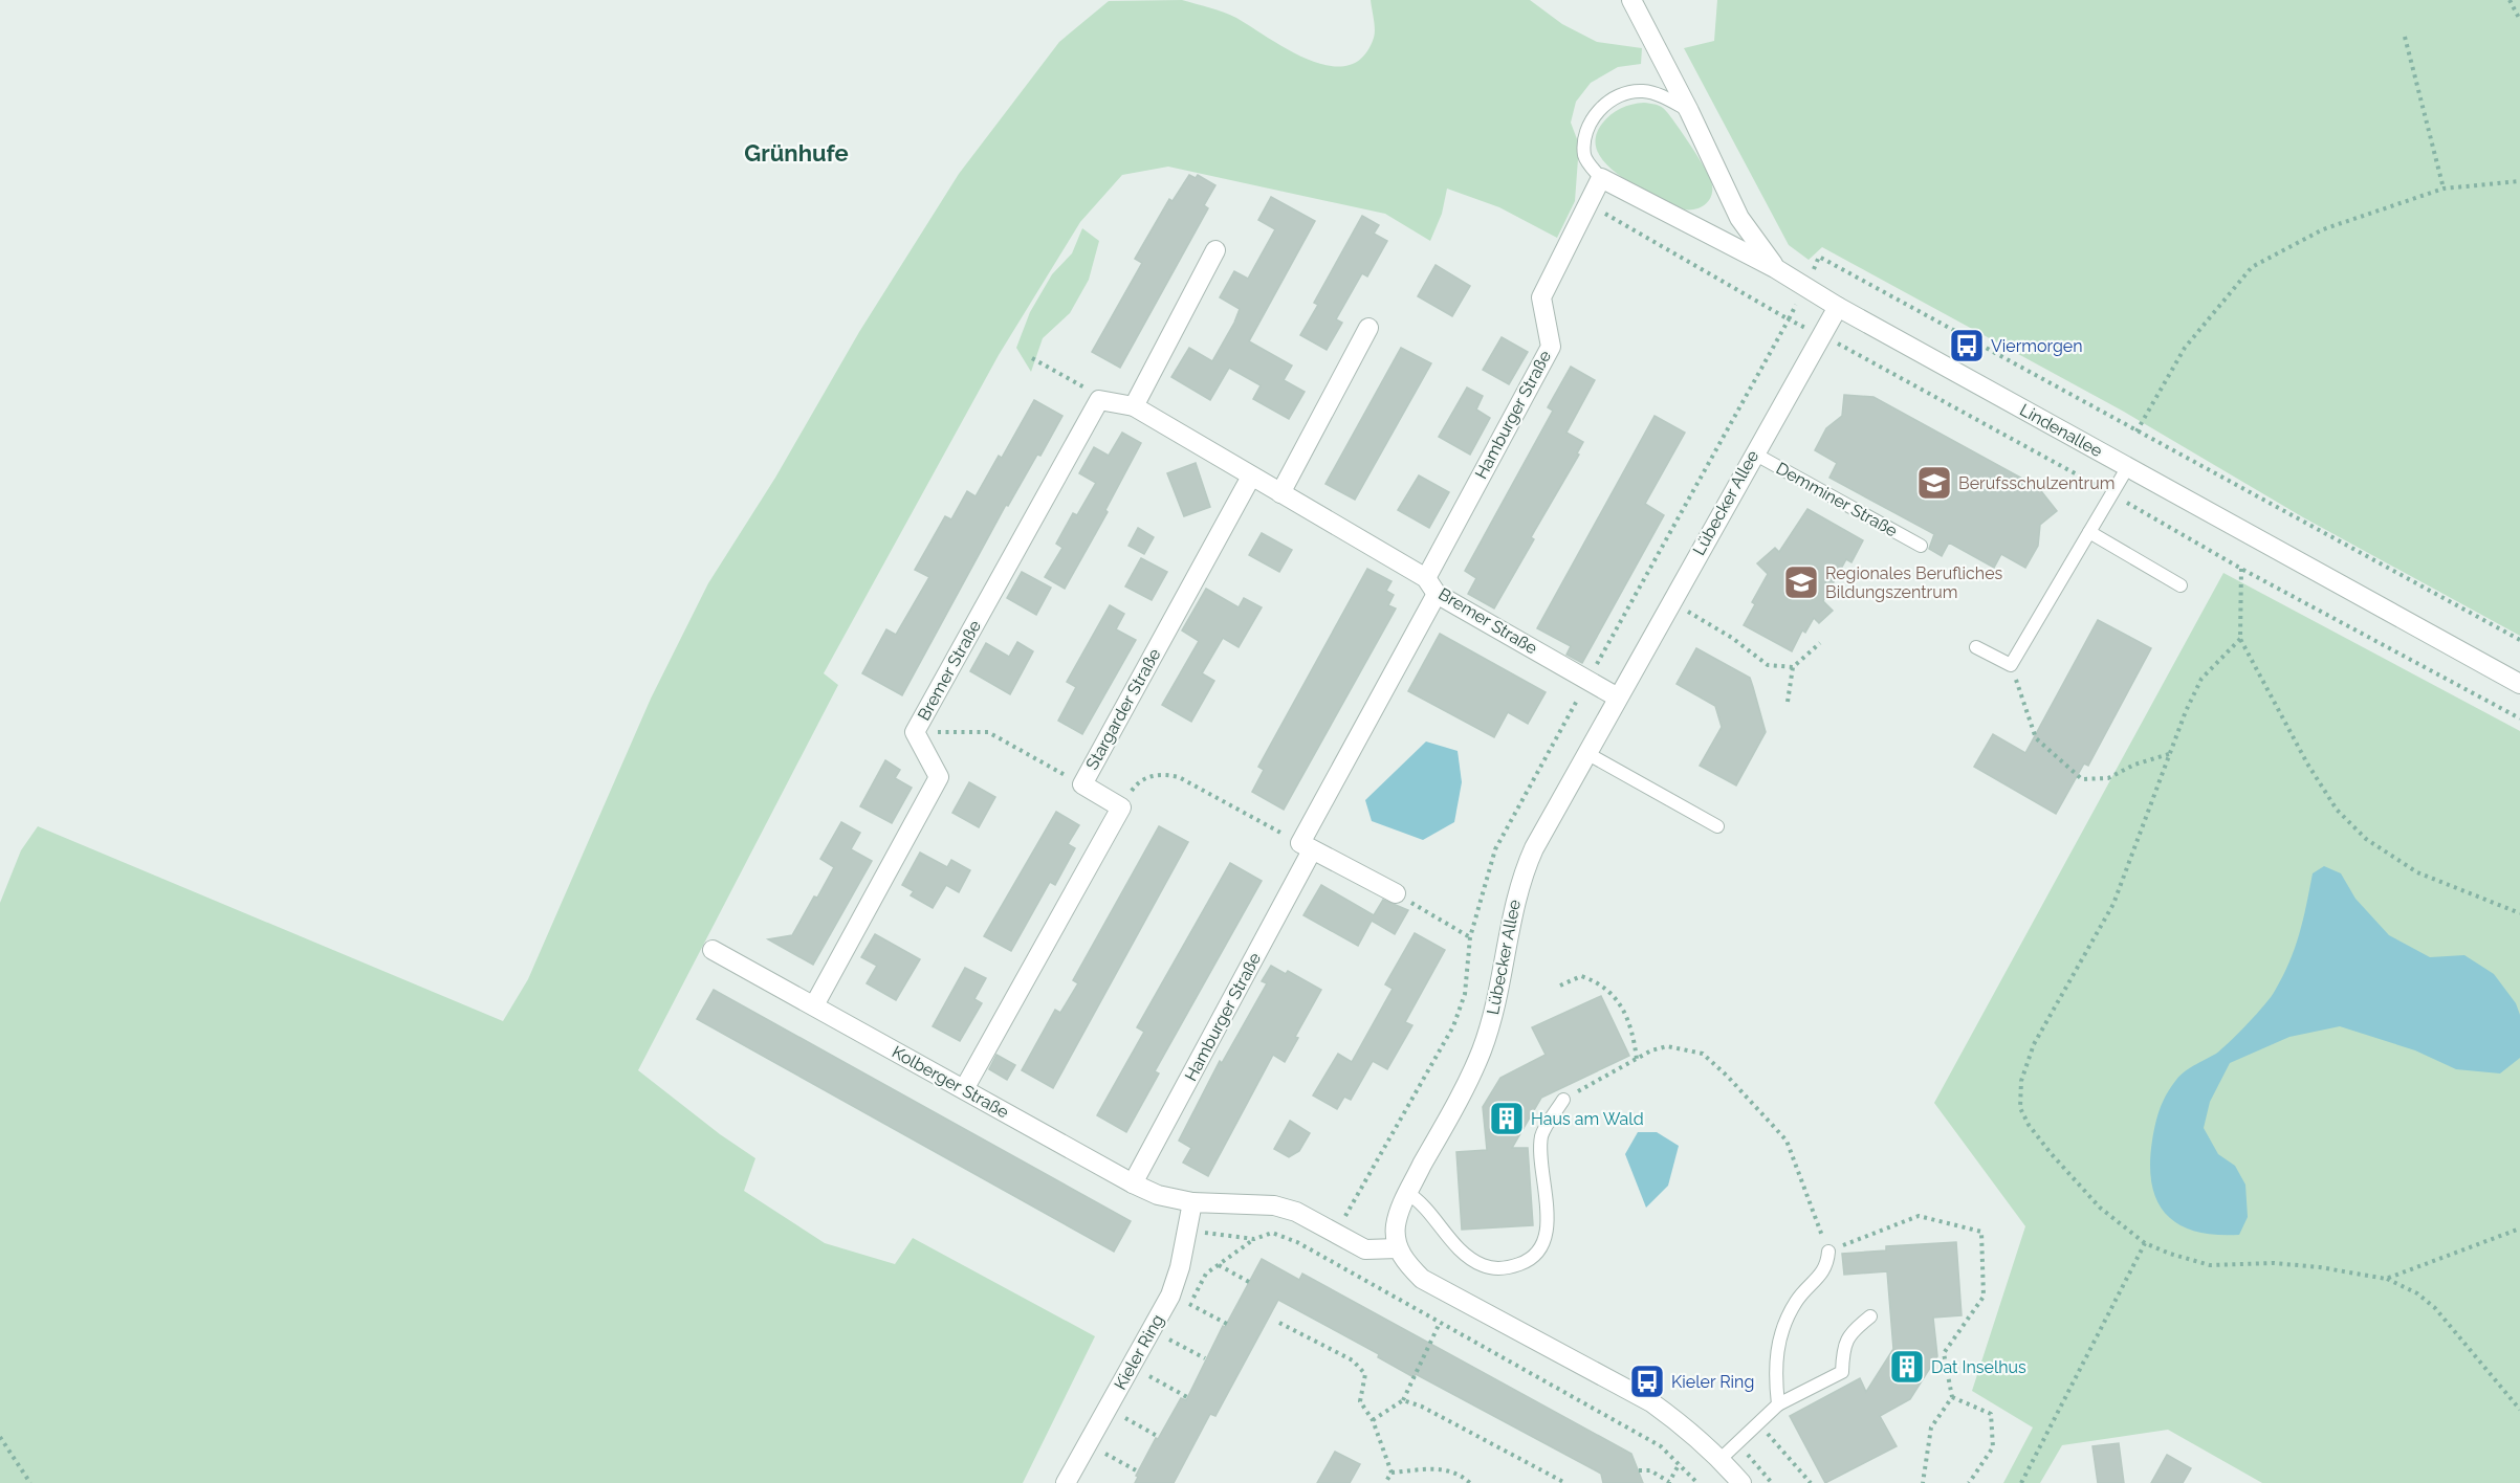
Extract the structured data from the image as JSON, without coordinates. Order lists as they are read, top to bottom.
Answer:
{
  "streets": {
    "street": [
      "Hamburger Straße",
      "Lindenallee",
      "Lübecker Allee",
      "Bremer Straße",
      "Stargarder Straße",
      "Kolberger Straße",
      "Kieler Ring"
    ],
    "lane": ["Demminer Straße"]
  },
  "crossings": [
    ["Hamburger Straße", "Lindenallee"],
    ["Hamburger Straße", "Bremer Straße"],
    ["Hamburger Straße", "Kolberger Straße"],
    ["Lindenallee", "Lübecker Allee"],
    ["Demminer Straße", "Lübecker Allee"],
    ["Lübecker Allee", "Bremer Straße"],
    ["Bremer Straße", "Stargarder Straße"],
    ["Bremer Straße", "Kolberger Straße"],
    ["Kolberger Straße", "Kieler Ring"]
  ],
  "districts": ["Grünhufe"],
  "places": {
    "bus stop": ["Viermorgen", "Kieler Ring"],
    "school or university": ["Berufsschulzentrum", "Regionales Berufliches Bildungszentrum"],
    "building": ["Haus am Wald", "Dat Inselhus"]
  }
}
